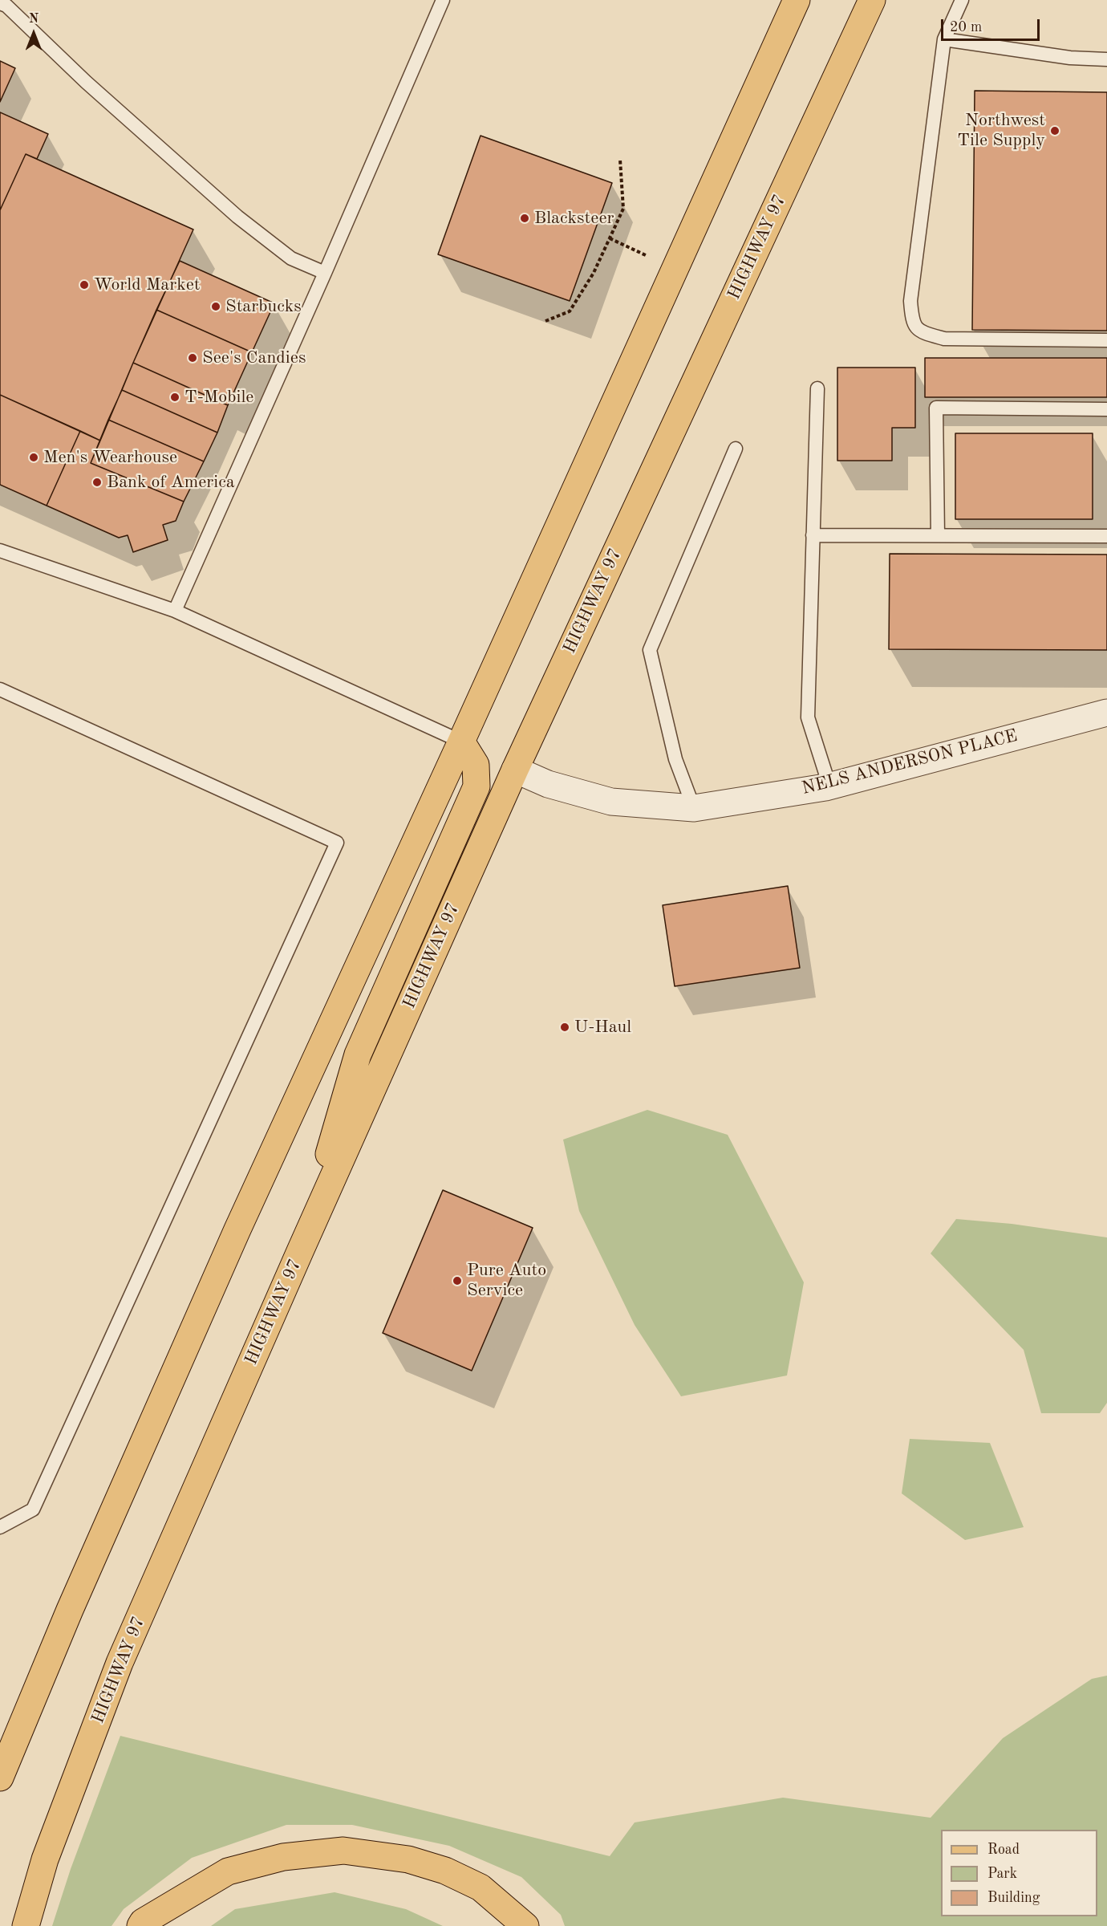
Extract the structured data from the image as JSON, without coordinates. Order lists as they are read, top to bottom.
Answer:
{
  "streets": {
    "main road": ["HIGHWAY 97"],
    "street": ["NELS ANDERSON PLACE"]
  },
  "crossings": [
    ["HIGHWAY 97", "NELS ANDERSON PLACE"]
  ],
  "places": [
    "Northwest Tile Supply",
    "Blacksteer",
    "World Market",
    "Starbucks",
    "See's Candies",
    "T-Mobile",
    "Men's Wearhouse",
    "Bank of America",
    "U-Haul",
    "Pure Auto Service"
  ],
  "legend": ["Road", "Park", "Building"],
  "scale_bar": "20 m",
  "north": "top"
}
